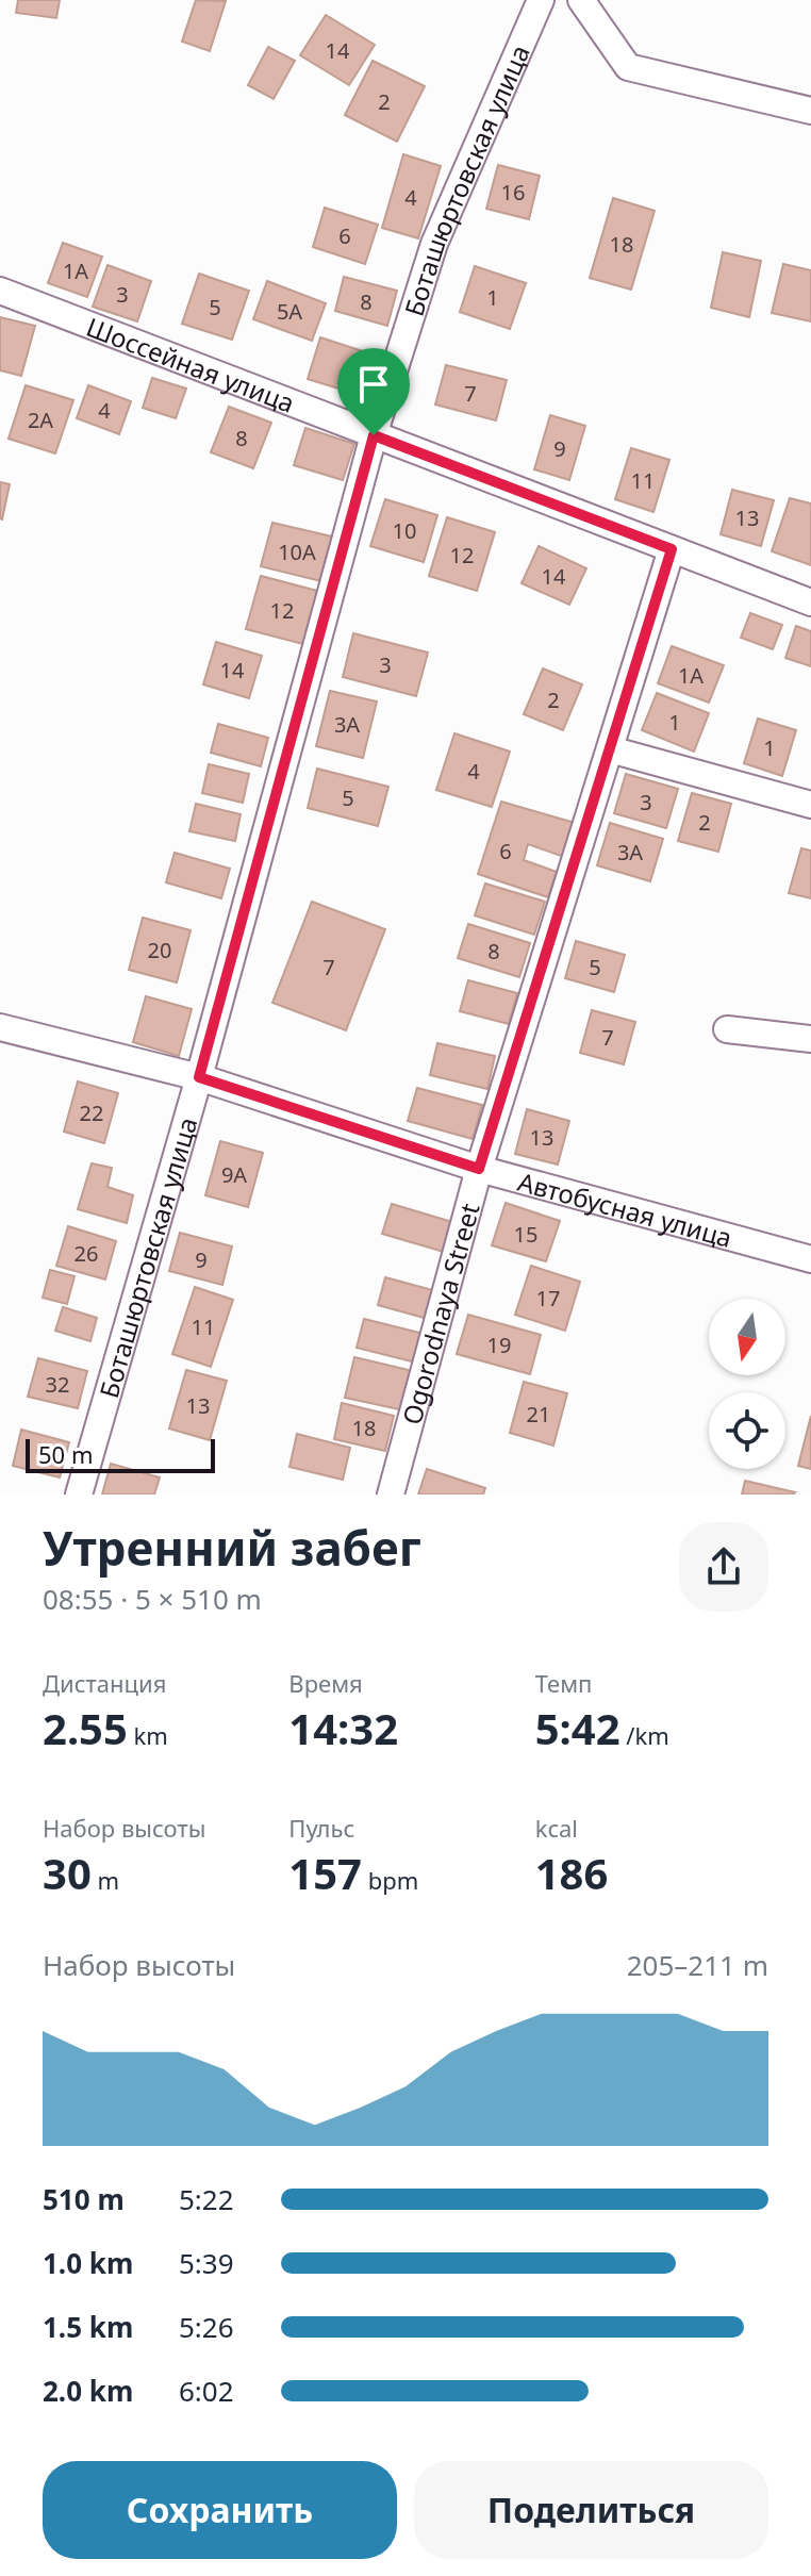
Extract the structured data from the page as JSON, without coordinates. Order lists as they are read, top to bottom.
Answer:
{
  "streets": {
    "street": [
      "Боташюртовская улица",
      "Шоссейная улица",
      "Автобусная улица",
      "Ogorodnaya Street"
    ]
  },
  "crossings": [
    ["Боташюртовская улица", "Шоссейная улица"],
    ["Боташюртовская улица", "Автобусная улица"],
    ["Шоссейная улица", "Ogorodnaya Street"],
    ["Автобусная улица", "Ogorodnaya Street"]
  ],
  "house_numbers": [
    "14",
    "2",
    "16",
    "4",
    "6",
    "18",
    "1А",
    "3",
    "1",
    "8",
    "5",
    "5А",
    "7",
    "4",
    "2А",
    "8",
    "9",
    "11",
    "13",
    "10",
    "10А",
    "12",
    "14",
    "12",
    "3",
    "14",
    "1А",
    "2",
    "1",
    "3А",
    "1",
    "4",
    "5",
    "3",
    "2",
    "6",
    "3А",
    "20",
    "8",
    "7",
    "5",
    "7",
    "22",
    "13",
    "9А",
    "15",
    "26",
    "9",
    "17",
    "11",
    "19",
    "32",
    "13",
    "21",
    "18"
  ],
  "scale_bar": "50 m",
  "north": "bottom",
  "page": {
    "scale": "50 m",
    "heading": ["Утренний забег", "08:55 · 5 × 510 m"],
    "stats": [
      ["Дистанция", "2.55 km"],
      ["Время", "14:32"],
      ["Темп", "5:42 /km"],
      ["Набор высоты", "30 m"],
      ["Пульс", "157 bpm"],
      ["kcal", "186"]
    ],
    "chart": ["Набор высоты", "205–211 m"],
    "list": [
      {
        "name": "510 m",
        "note": "5:22"
      },
      {
        "name": "1.0 km",
        "note": "5:39"
      },
      {
        "name": "1.5 km",
        "note": "5:26"
      },
      {
        "name": "2.0 km",
        "note": "6:02"
      }
    ],
    "buttons": ["Сохранить", "Поделиться"]
  }
}
